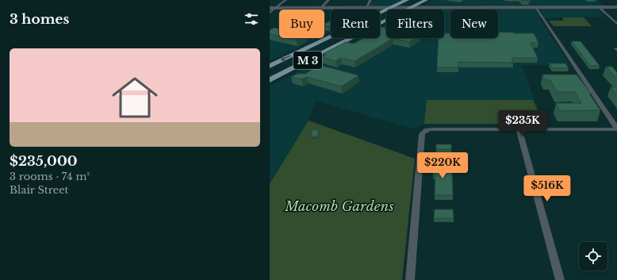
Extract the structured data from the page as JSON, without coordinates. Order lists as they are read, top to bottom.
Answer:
{
  "streets": {
    "main road": ["M 3"]
  },
  "parks": ["Macomb Gardens"],
  "page": {
    "heading": "3 homes",
    "chip": [
      "Buy",
      "Rent",
      "Filters",
      "New"
    ],
    "list": [
      {
        "name": "$235,000",
        "note": "3 rooms · 74 m² · Blair Street"
      }
    ],
    "price": ["$235K", "$220K", "$516K"]
  }
}
